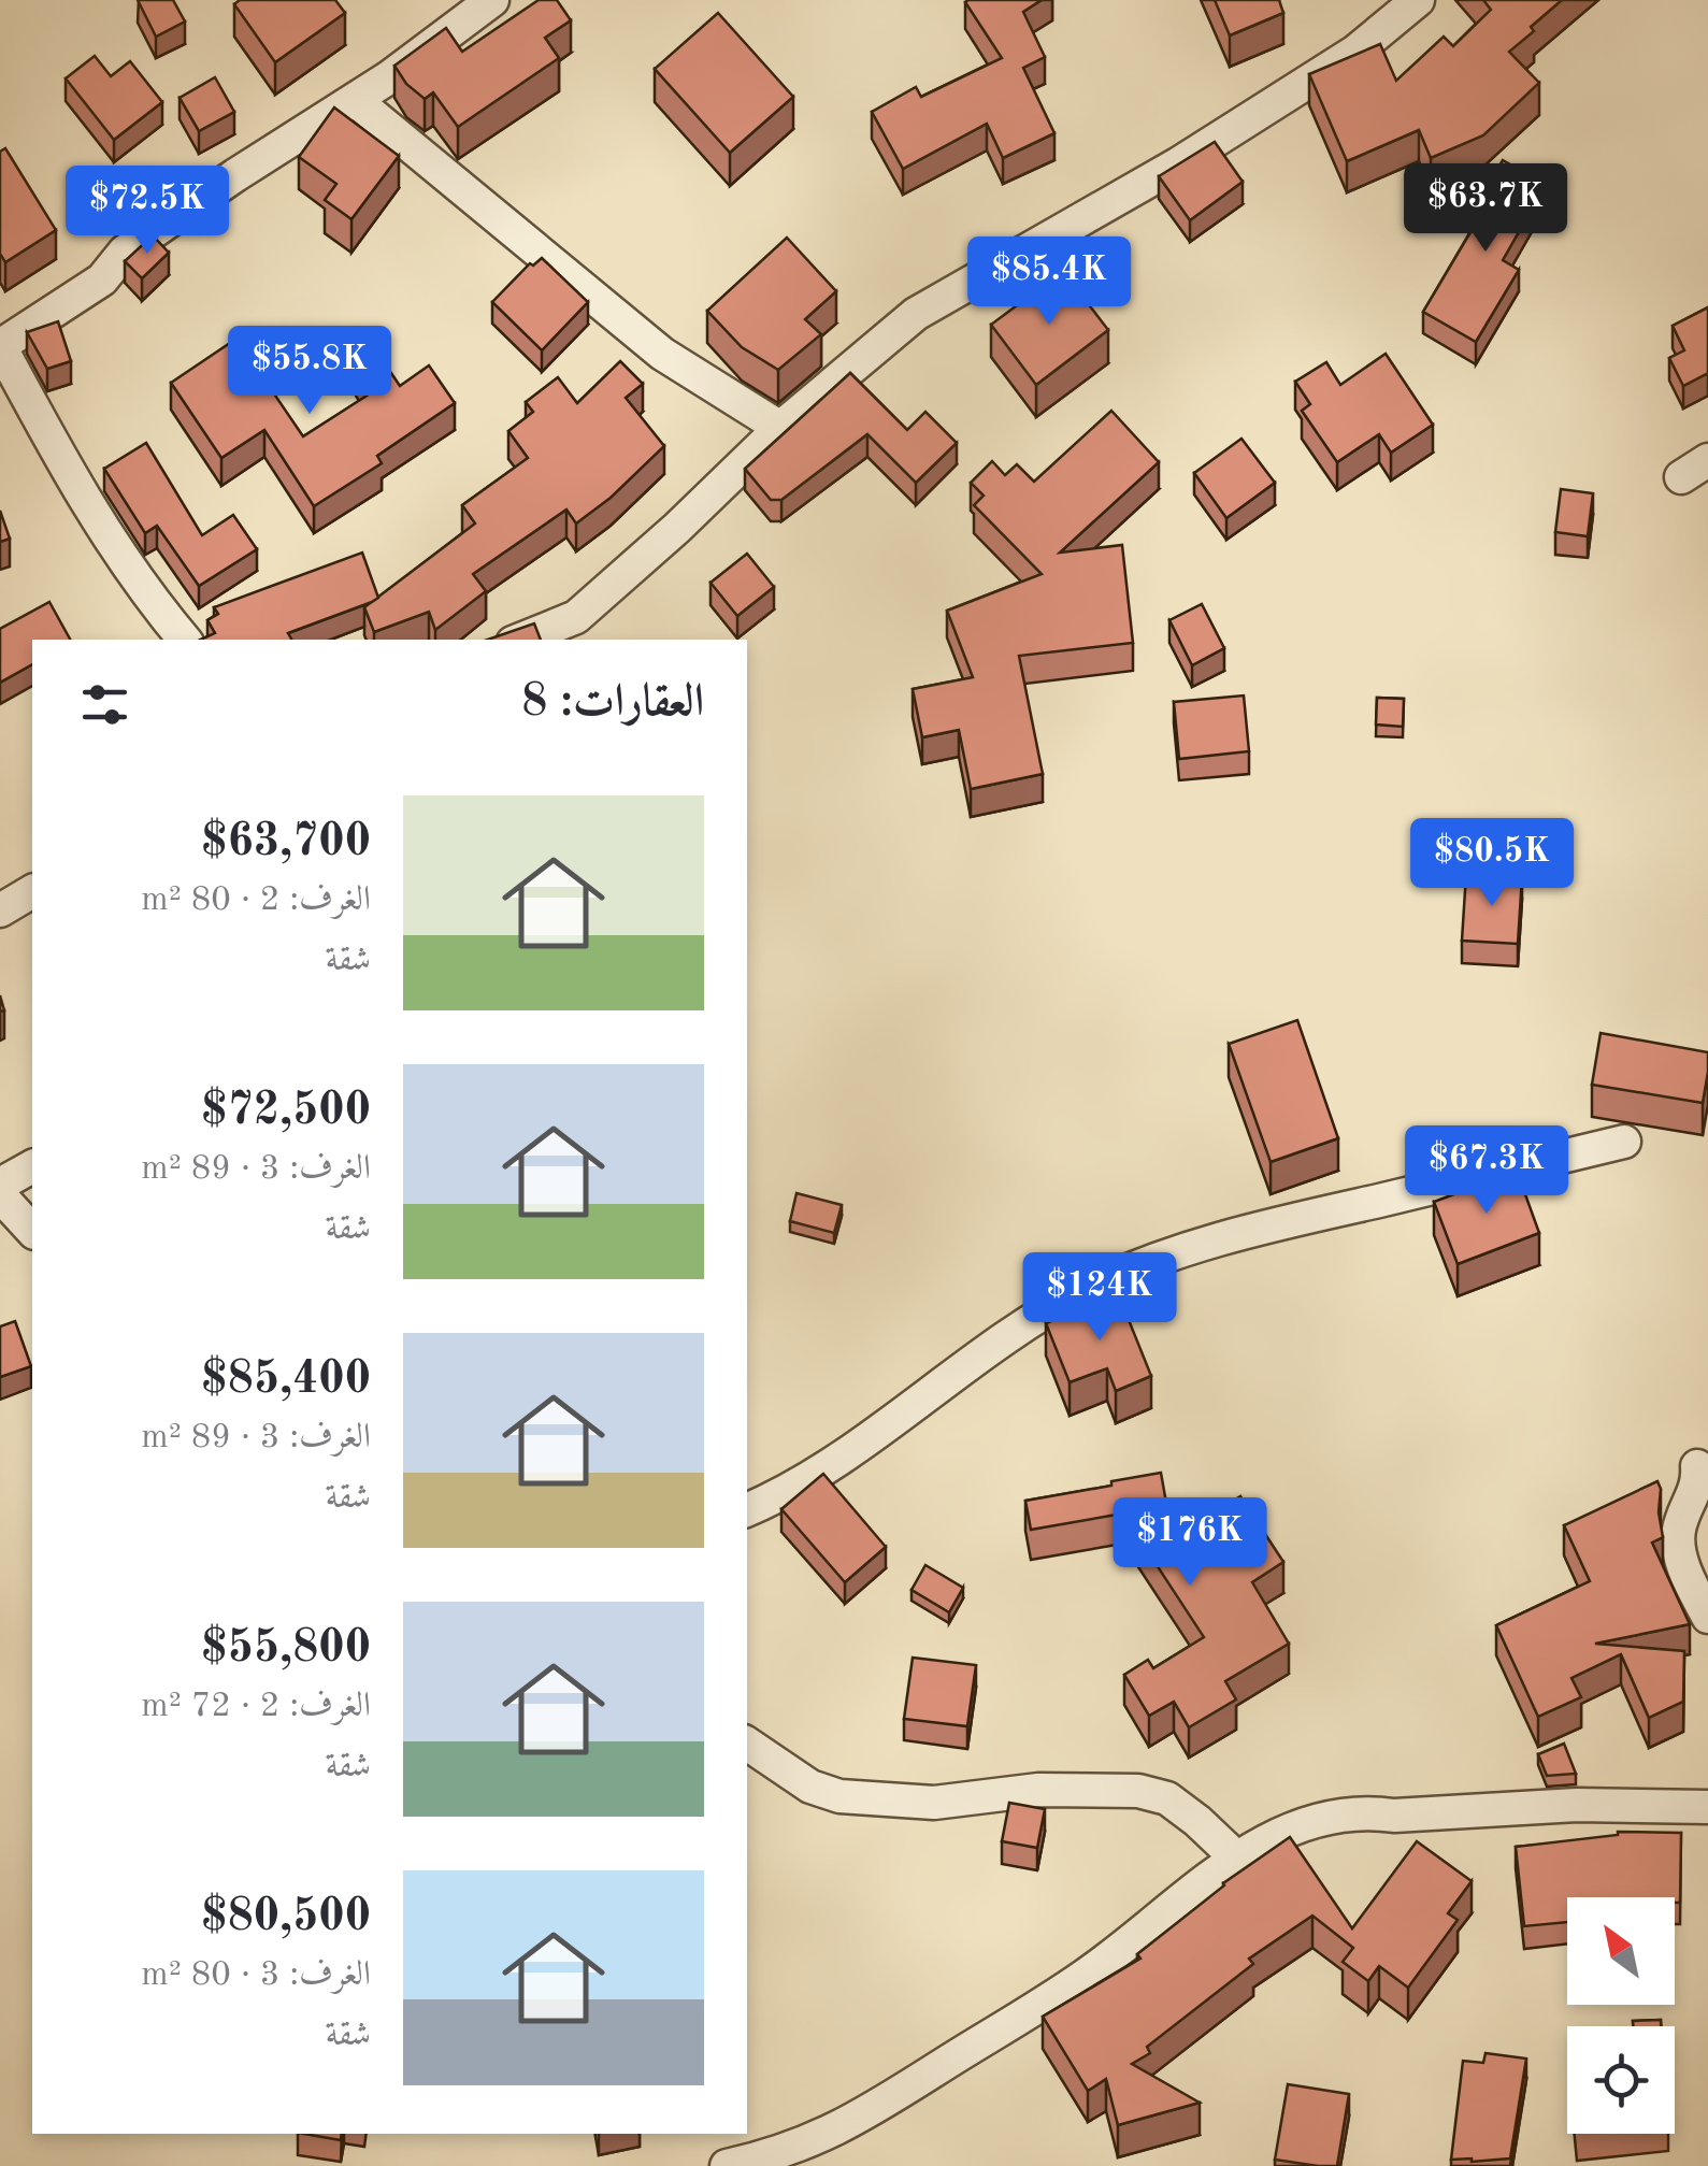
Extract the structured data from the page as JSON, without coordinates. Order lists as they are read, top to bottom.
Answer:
{
  "north": "top left",
  "page": {
    "price": [
      "$63.7K",
      "$72.5K",
      "$85.4K",
      "$55.8K",
      "$80.5K",
      "$67.3K",
      "$124K",
      "$176K"
    ],
    "heading": "العقارات: 8",
    "list": [
      {
        "name": "$63,700",
        "note": "الغرف: 2 · 80 m² · شقة"
      },
      {
        "name": "$72,500",
        "note": "الغرف: 3 · 89 m² · شقة"
      },
      {
        "name": "$85,400",
        "note": "الغرف: 3 · 89 m² · شقة"
      },
      {
        "name": "$55,800",
        "note": "الغرف: 2 · 72 m² · شقة"
      },
      {
        "name": "$80,500",
        "note": "الغرف: 3 · 80 m² · شقة"
      }
    ]
  }
}
